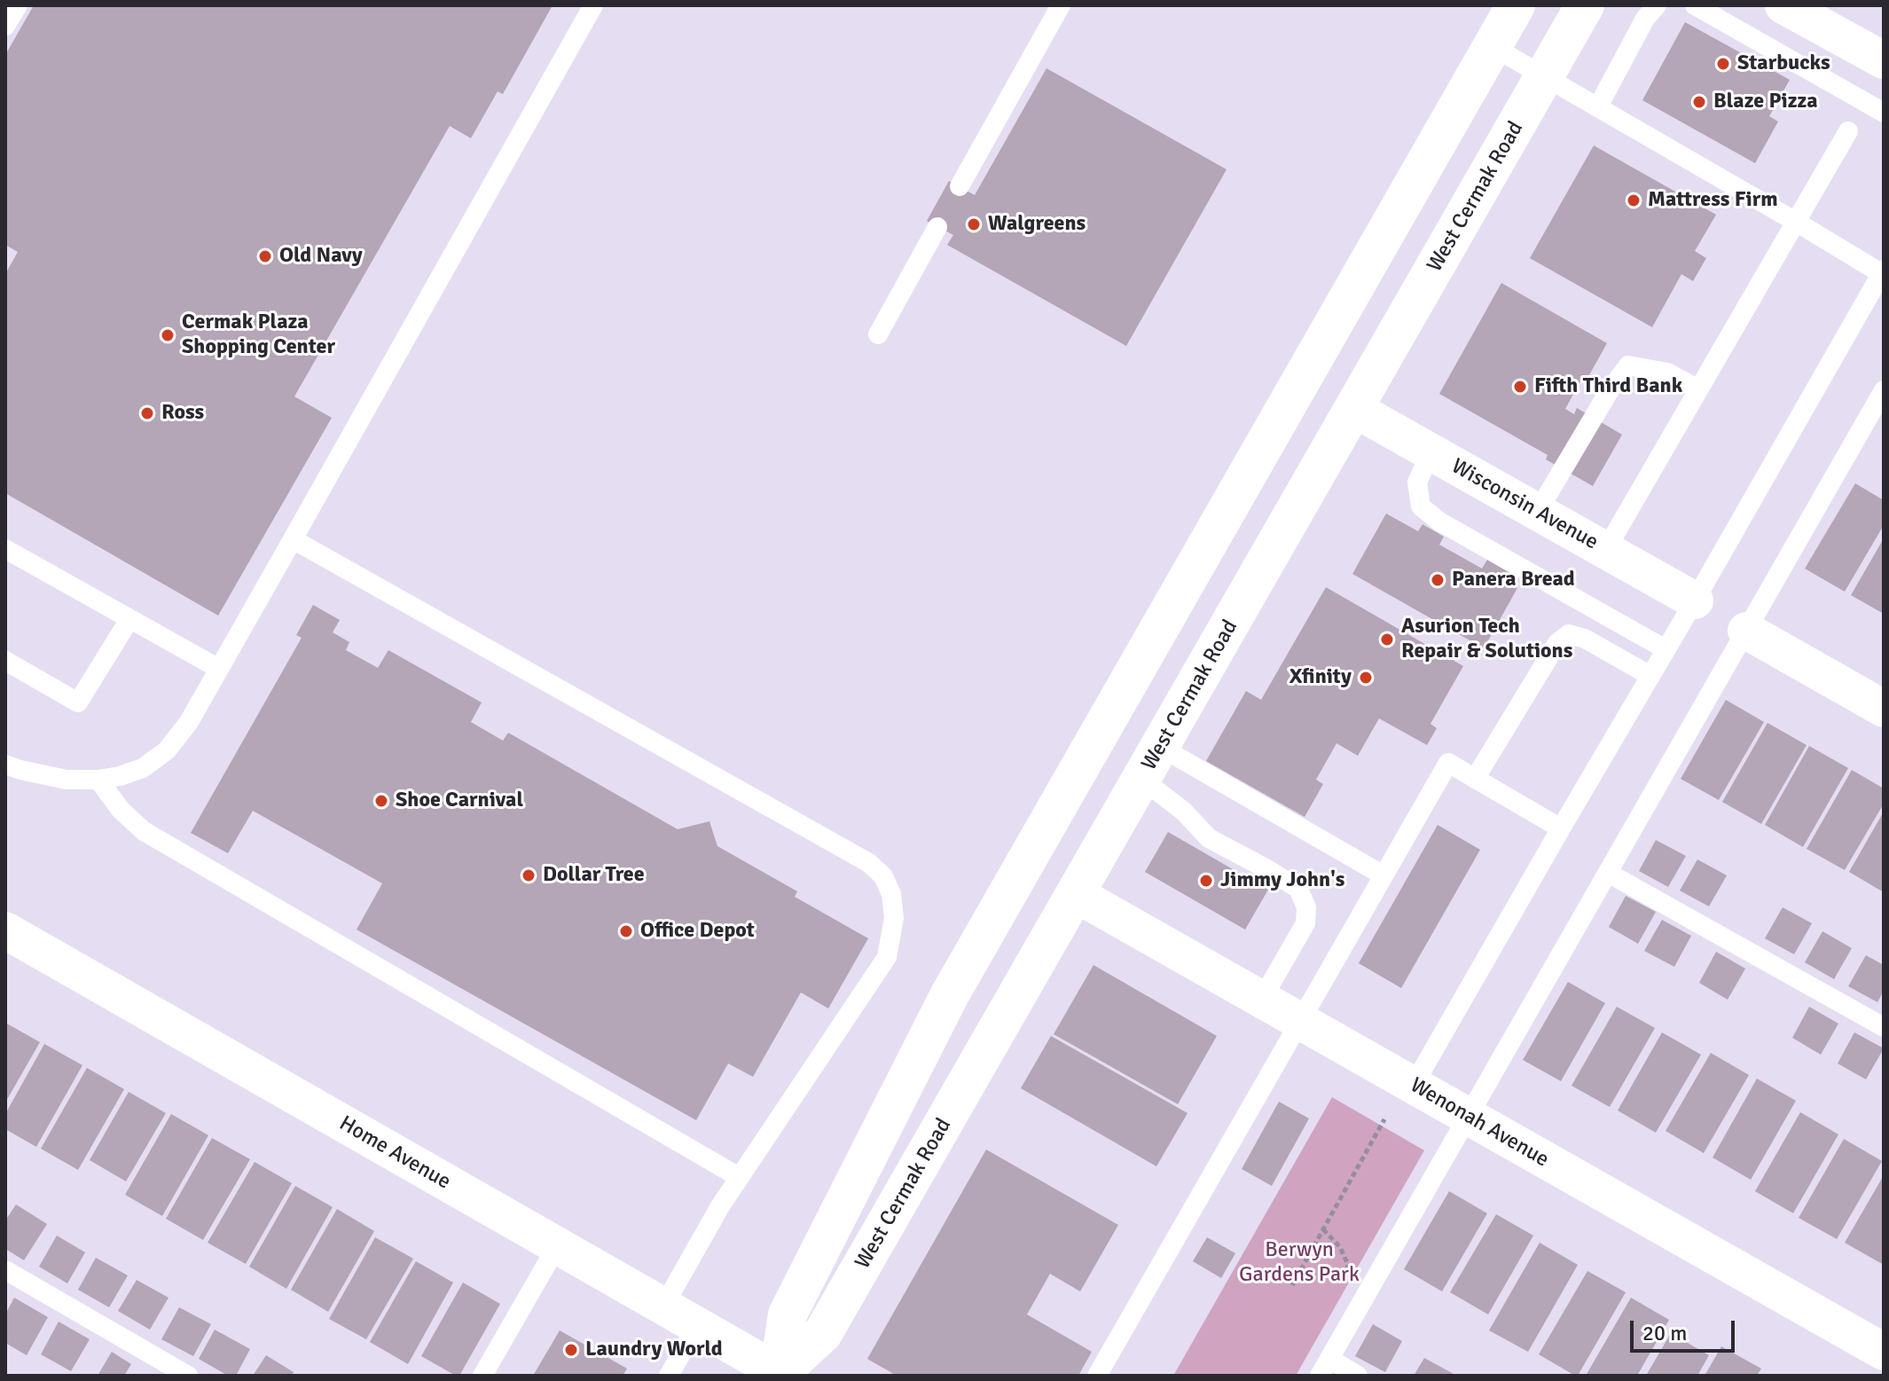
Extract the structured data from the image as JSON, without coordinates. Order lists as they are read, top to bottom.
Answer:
{
  "streets": {
    "main road": ["West Cermak Road"],
    "street": ["Wisconsin Avenue", "Wenonah Avenue", "Home Avenue"]
  },
  "crossings": [
    ["West Cermak Road", "Wisconsin Avenue"],
    ["West Cermak Road", "Wenonah Avenue"],
    ["West Cermak Road", "Home Avenue"]
  ],
  "parks": ["Berwyn Gardens Park"],
  "places": [
    "Starbucks",
    "Blaze Pizza",
    "Mattress Firm",
    "Walgreens",
    "Old Navy",
    "Cermak Plaza Shopping Center",
    "Fifth Third Bank",
    "Ross",
    "Panera Bread",
    "Asurion Tech Repair & Solutions",
    "Xfinity",
    "Shoe Carnival",
    "Dollar Tree",
    "Jimmy John's",
    "Office Depot",
    "Laundry World"
  ],
  "scale_bar": "20 m"
}
